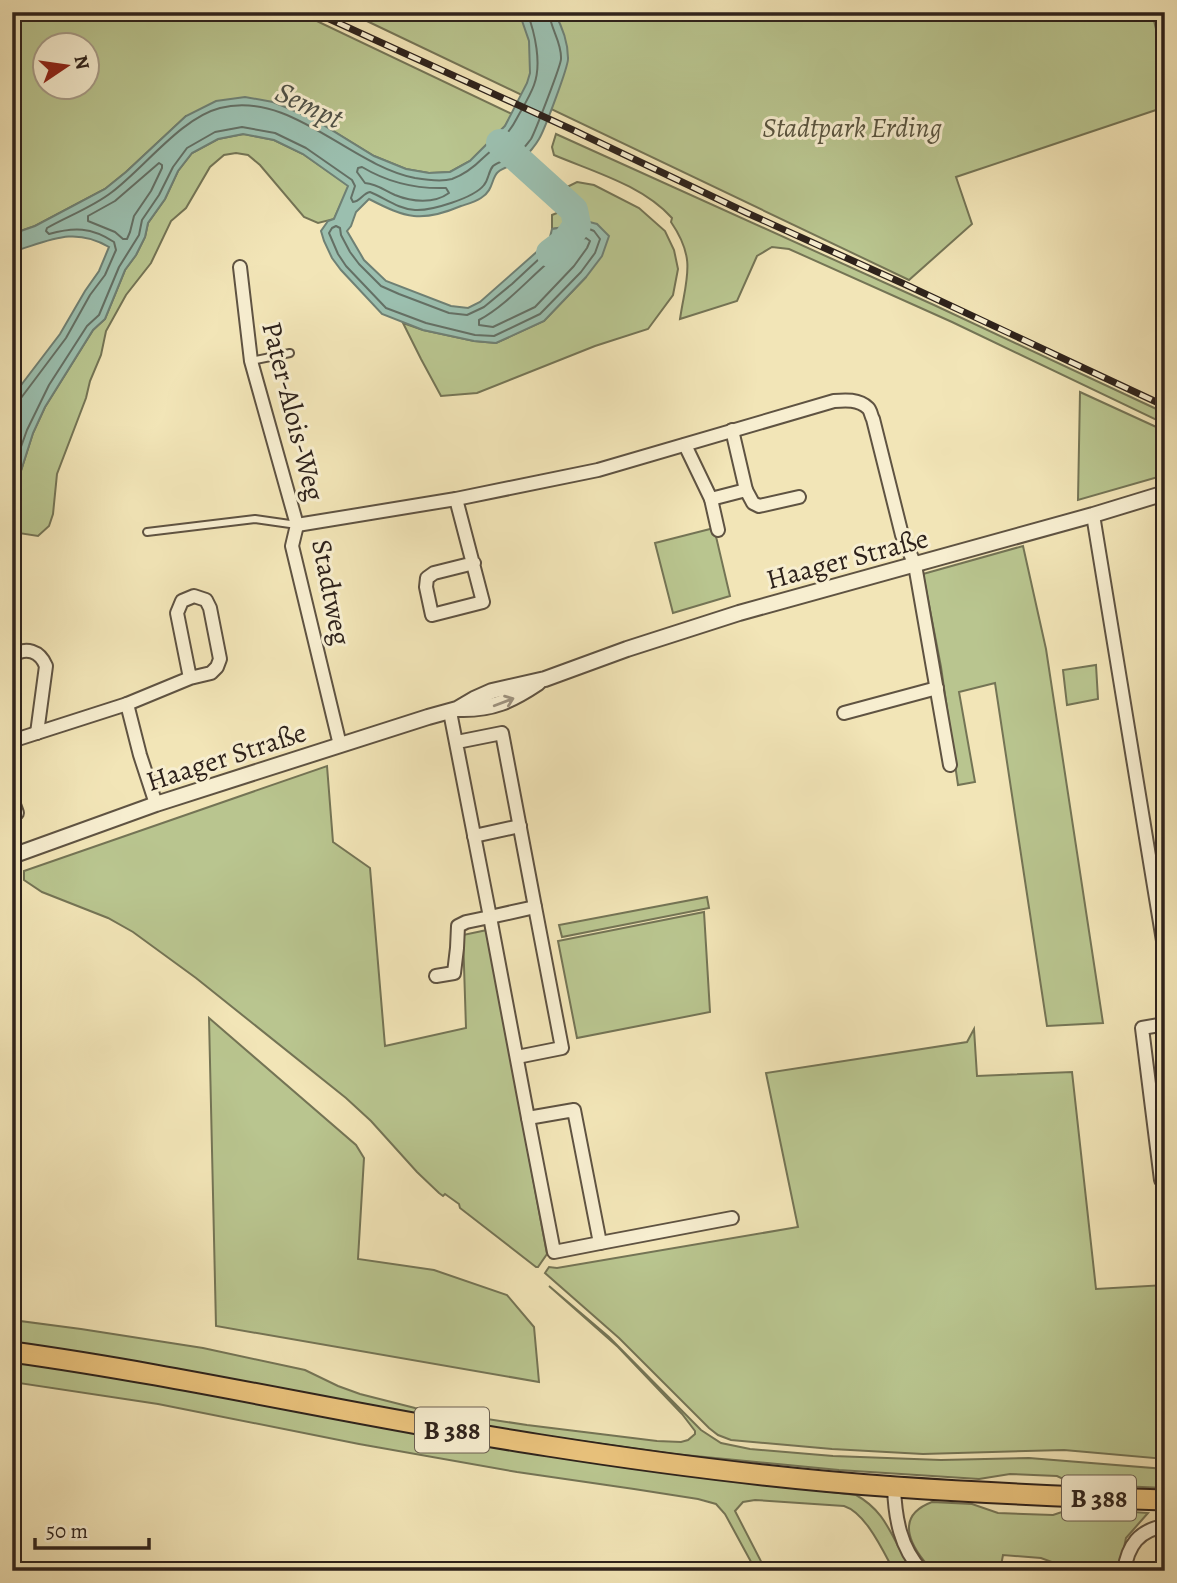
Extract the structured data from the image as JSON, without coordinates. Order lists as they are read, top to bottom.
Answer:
{
  "streets": {
    "main road": ["B 388"],
    "street": ["Pater-Alois-Weg", "Haager Straße", "Stadtweg"]
  },
  "crossings": [
    ["Pater-Alois-Weg", "Stadtweg"],
    ["Haager Straße", "Stadtweg"]
  ],
  "water": ["Sempt"],
  "parks": ["Stadtpark Erding"],
  "scale_bar": "50 m",
  "north": "right"
}
